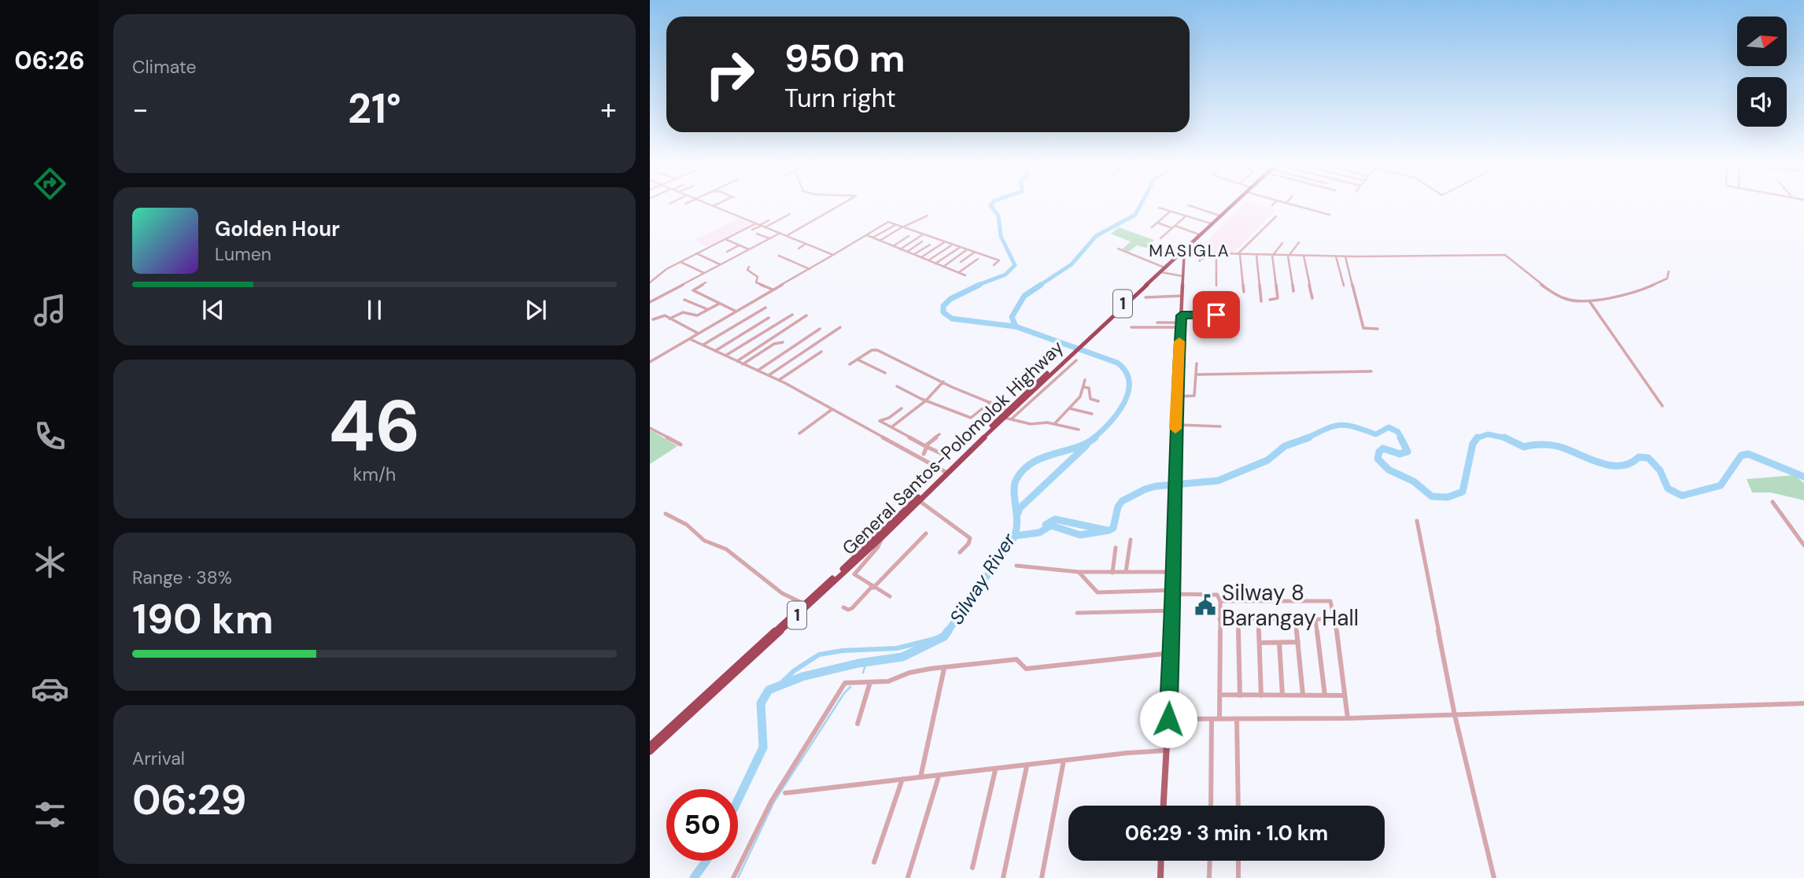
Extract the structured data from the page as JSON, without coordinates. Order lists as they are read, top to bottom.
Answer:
{
  "streets": {
    "highway": ["1", "General Santos-Polomolok Highway"]
  },
  "crossings": [
    ["1", "General Santos-Polomolok Highway"]
  ],
  "districts": ["MASIGLA"],
  "water": ["Silway River"],
  "places": {
    "public building": ["Silway 8 Barangay Hall"]
  },
  "north": "right",
  "page": {
    "tabs": "06:26",
    "tile": [
      "Climate",
      ["46", "km/h"],
      ["Range · 38%", "190 km"],
      ["Arrival", "06:29"]
    ],
    "turn": ["950 m", "Turn right"],
    "heat": ["−", "21°", "+"],
    "song": ["Golden Hour", "Lumen"],
    "limit": "50",
    "trip": "06:29 · 3 min · 1.0 km"
  }
}
